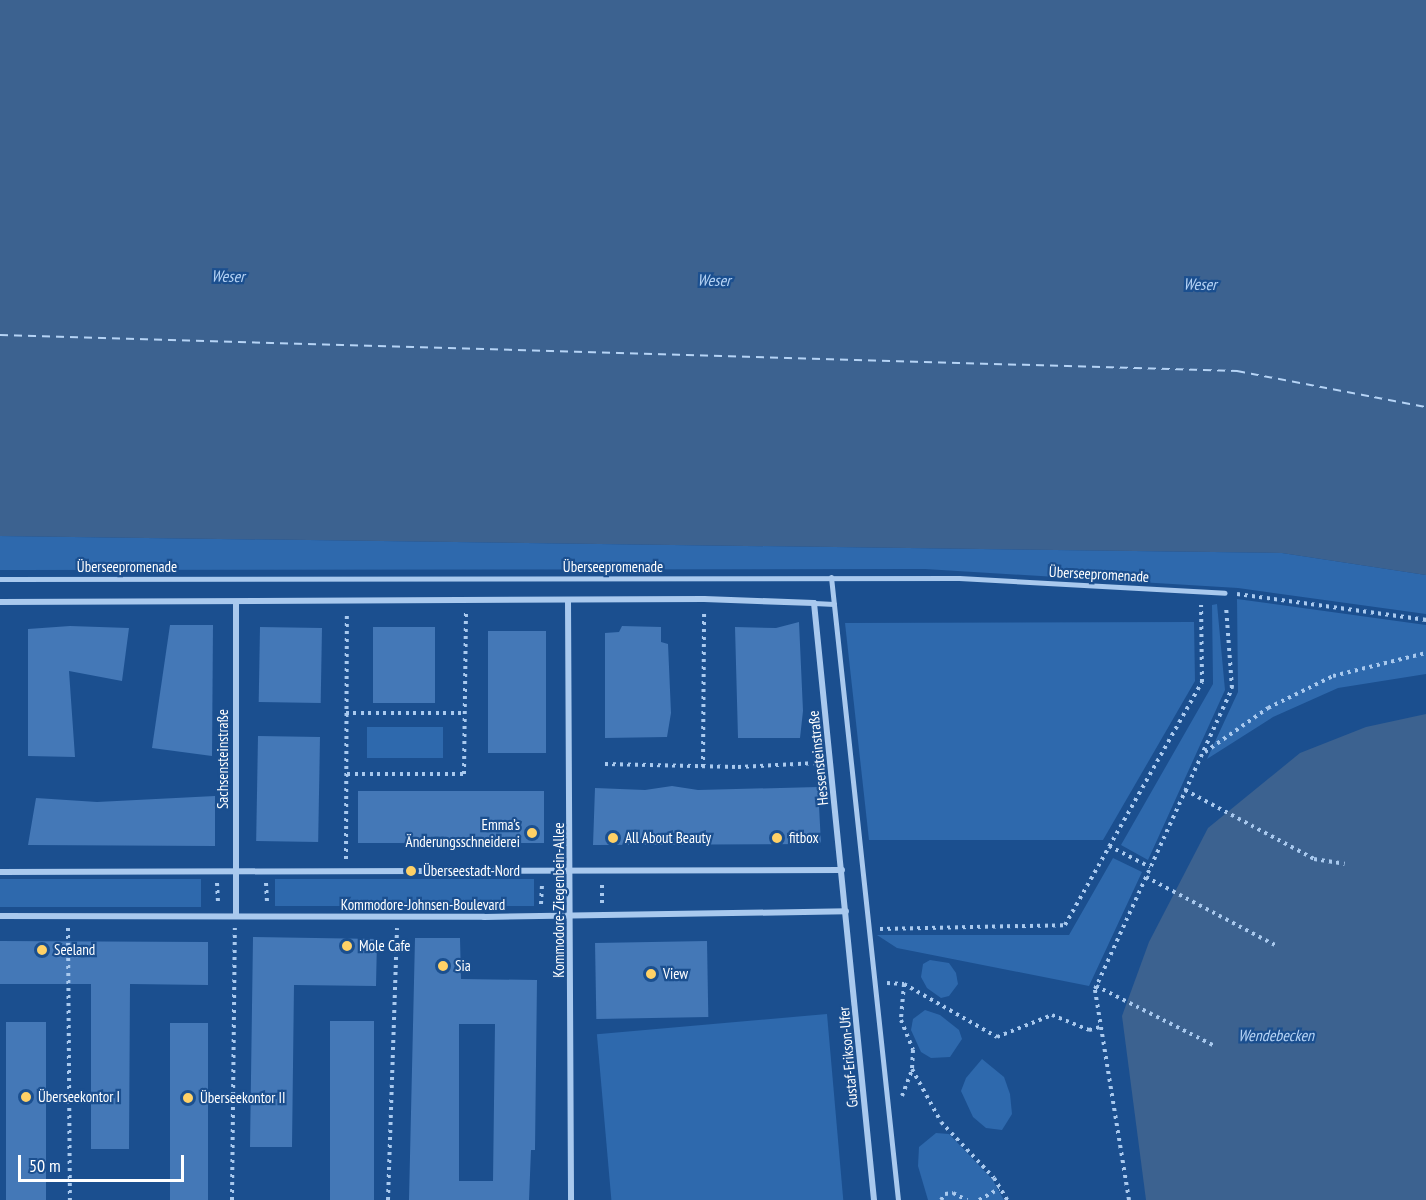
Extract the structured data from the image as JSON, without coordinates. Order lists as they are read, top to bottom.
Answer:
{
  "streets": {
    "street": [
      "Überseepromenade",
      "Hessensteinstraße",
      "Sachsensteinstraße",
      "Kommodore-Ziegenbein-Allee",
      "Kommodore-Johnsen-Boulevard",
      "Gustaf-Erikson-Ufer"
    ]
  },
  "crossings": [
    ["Hessensteinstraße", "Kommodore-Johnsen-Boulevard"],
    ["Hessensteinstraße", "Gustaf-Erikson-Ufer"],
    ["Sachsensteinstraße", "Kommodore-Johnsen-Boulevard"],
    ["Kommodore-Ziegenbein-Allee", "Kommodore-Johnsen-Boulevard"],
    ["Kommodore-Johnsen-Boulevard", "Gustaf-Erikson-Ufer"]
  ],
  "water": ["Weser", "Wendebecken"],
  "places": [
    "Emma’s Änderungsschneiderei",
    "All About Beauty",
    "fitbox",
    "Überseestadt-Nord",
    "Mole Cafe",
    "Seeland",
    "Sia",
    "View",
    "Überseekontor I",
    "Überseekontor II"
  ],
  "scale_bar": "50 m"
}
